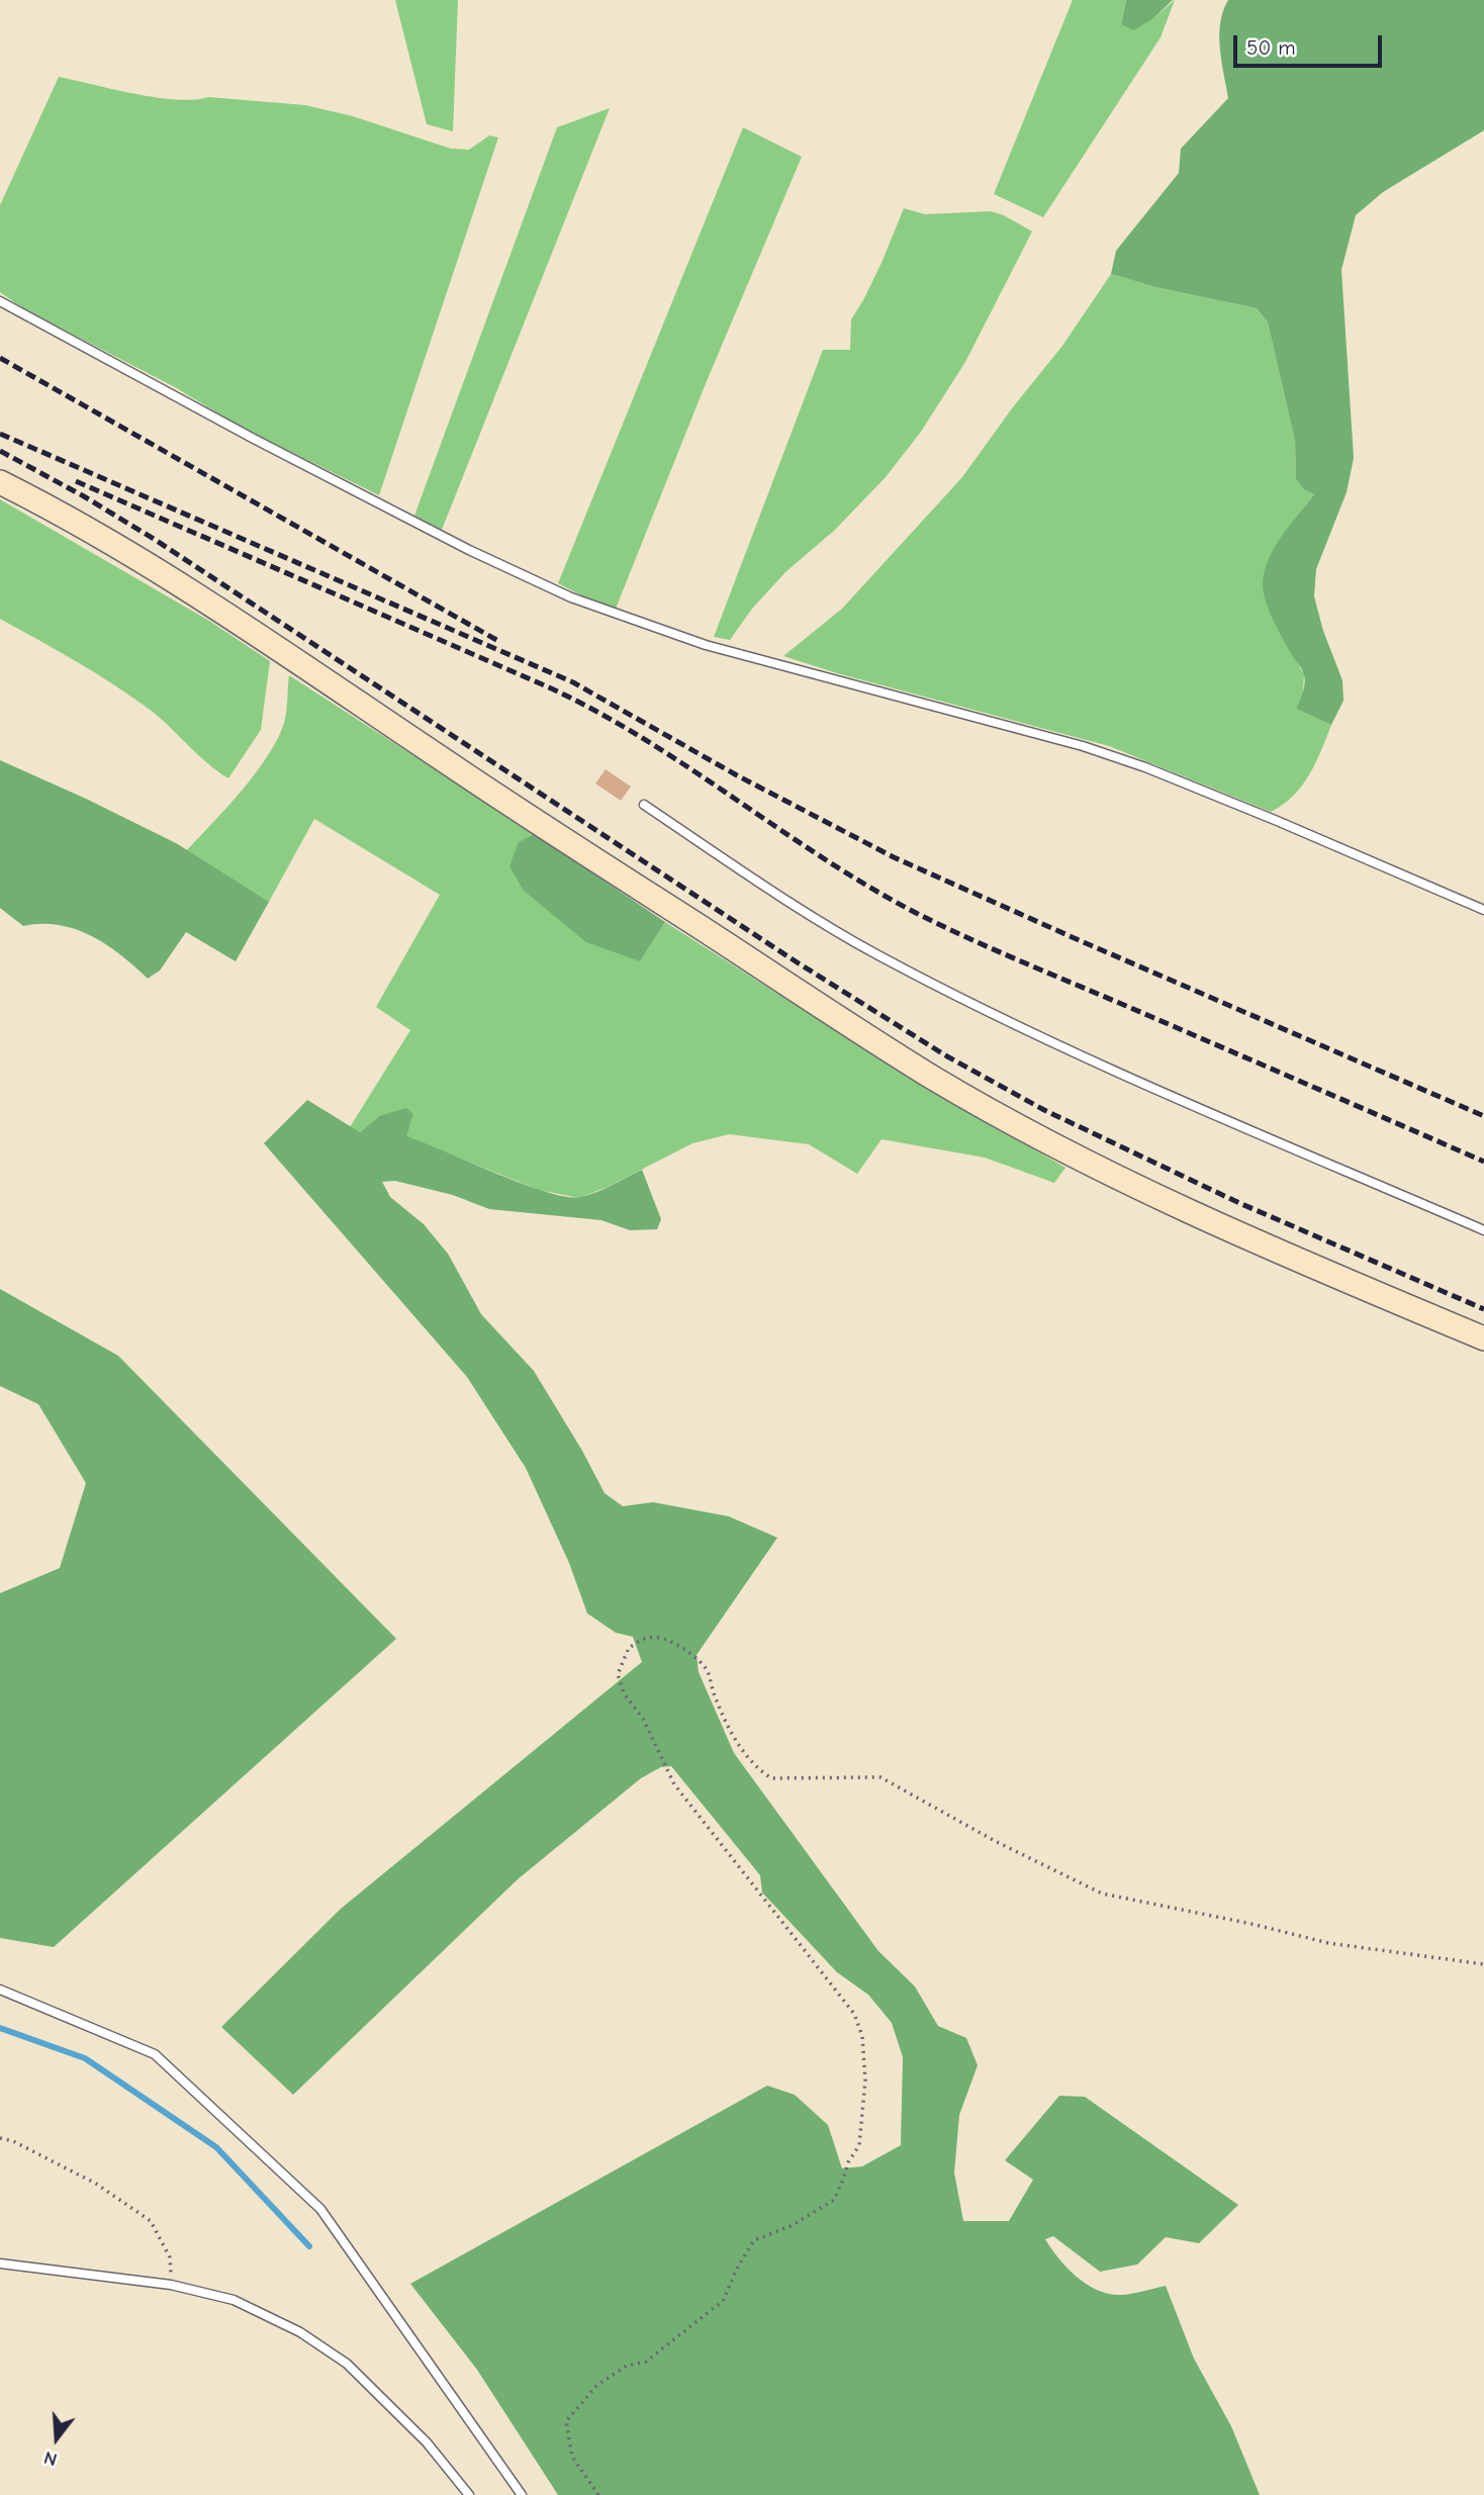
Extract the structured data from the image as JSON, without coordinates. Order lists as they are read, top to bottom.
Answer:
{
  "scale_bar": "50 m",
  "north": "bottom"
}
